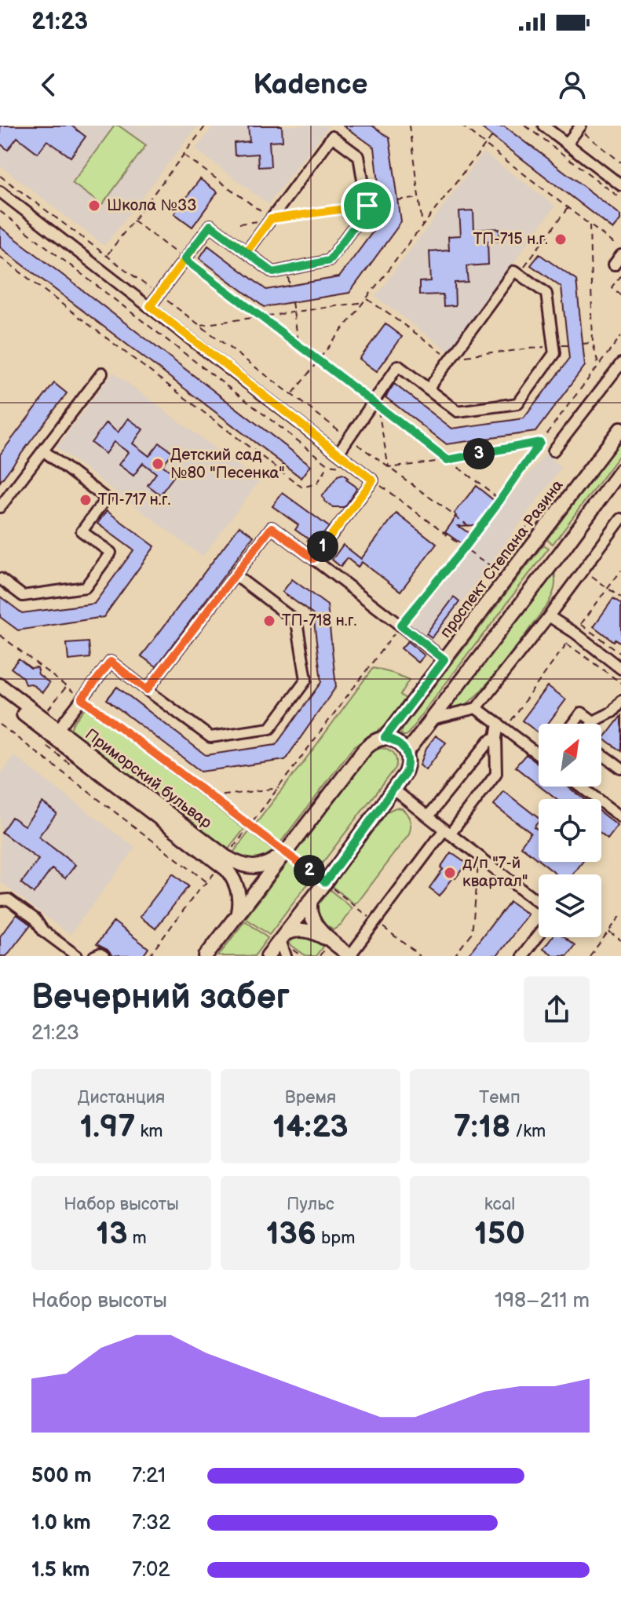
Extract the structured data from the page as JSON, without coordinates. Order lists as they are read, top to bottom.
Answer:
{
  "streets": {
    "main road": ["проспект Степана Разина", "Приморский бульвар"]
  },
  "crossings": [
    ["проспект Степана Разина", "Приморский бульвар"]
  ],
  "places": [
    "Школа №33",
    "ТП-715 н.г.",
    "Детский сад №80 \"Песенка\"",
    "ТП-717 н.г.",
    "ТП-718 н.г.",
    "д/п \"7-й квартал\""
  ],
  "north": "top right",
  "page": {
    "status": "21:23",
    "header": "Kadence",
    "pins": ["3", "1", "2"],
    "heading": ["Вечерний забег", "21:23"],
    "stats": [
      ["Дистанция", "1.97 km"],
      ["Время", "14:23"],
      ["Темп", "7:18 /km"],
      ["Набор высоты", "13 m"],
      ["Пульс", "136 bpm"],
      ["kcal", "150"]
    ],
    "chart": ["Набор высоты", "198–211 m"],
    "list": [
      {
        "name": "500 m",
        "note": "7:21"
      },
      {
        "name": "1.0 km",
        "note": "7:32"
      },
      {
        "name": "1.5 km",
        "note": "7:02"
      }
    ]
  }
}
